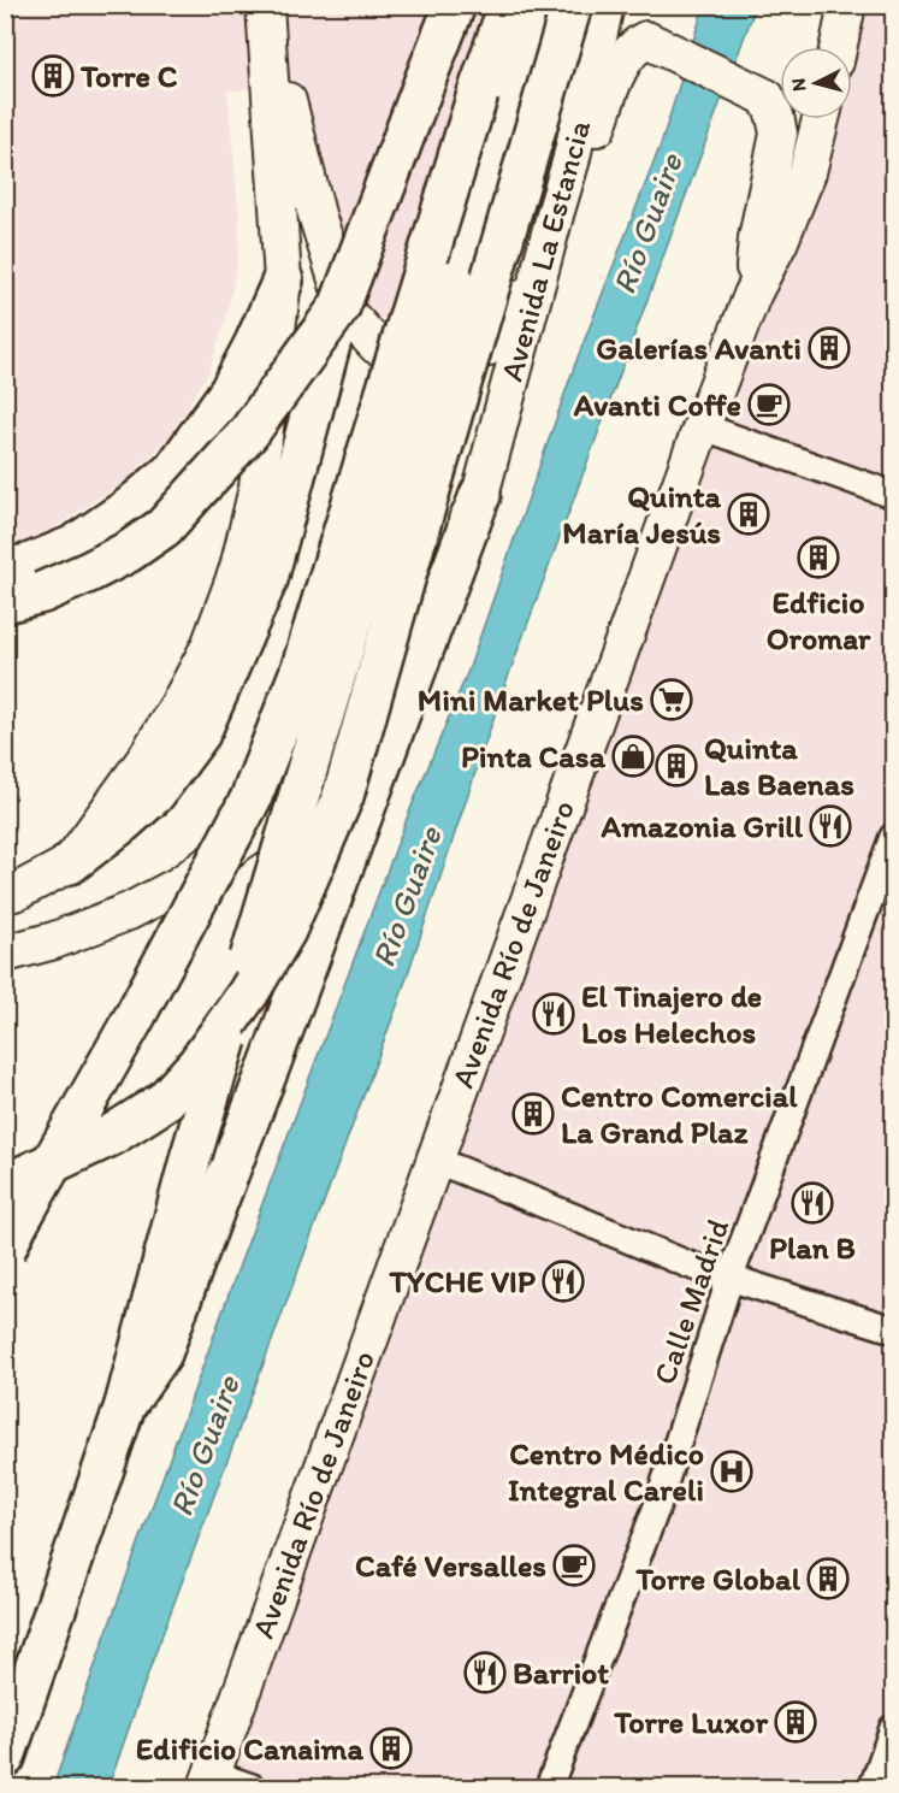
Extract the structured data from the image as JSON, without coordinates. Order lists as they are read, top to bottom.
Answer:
{
  "streets": {
    "street": ["Avenida La Estancia", "Avenida Río de Janeiro", "Calle Madrid"]
  },
  "water": ["Río Guaire"],
  "places": {
    "building": [
      "Torre C",
      "Galerías Avanti",
      "Quinta María Jesús",
      "Edficio Oromar",
      "Quinta Las Baenas",
      "Centro Comercial La Grand Plaz",
      "Torre Global",
      "Torre Luxor",
      "Edificio Canaima"
    ],
    "cafe": ["Avanti Coffe", "Café Versalles"],
    "supermarket": ["Mini Market Plus"],
    "shop": ["Pinta Casa"],
    "restaurant": [
      "Amazonia Grill",
      "El Tinajero de Los Helechos",
      "Plan B",
      "TYCHE VIP",
      "Barriot"
    ],
    "hospital": ["Centro Médico Integral Careli"]
  },
  "north": "left"
}
